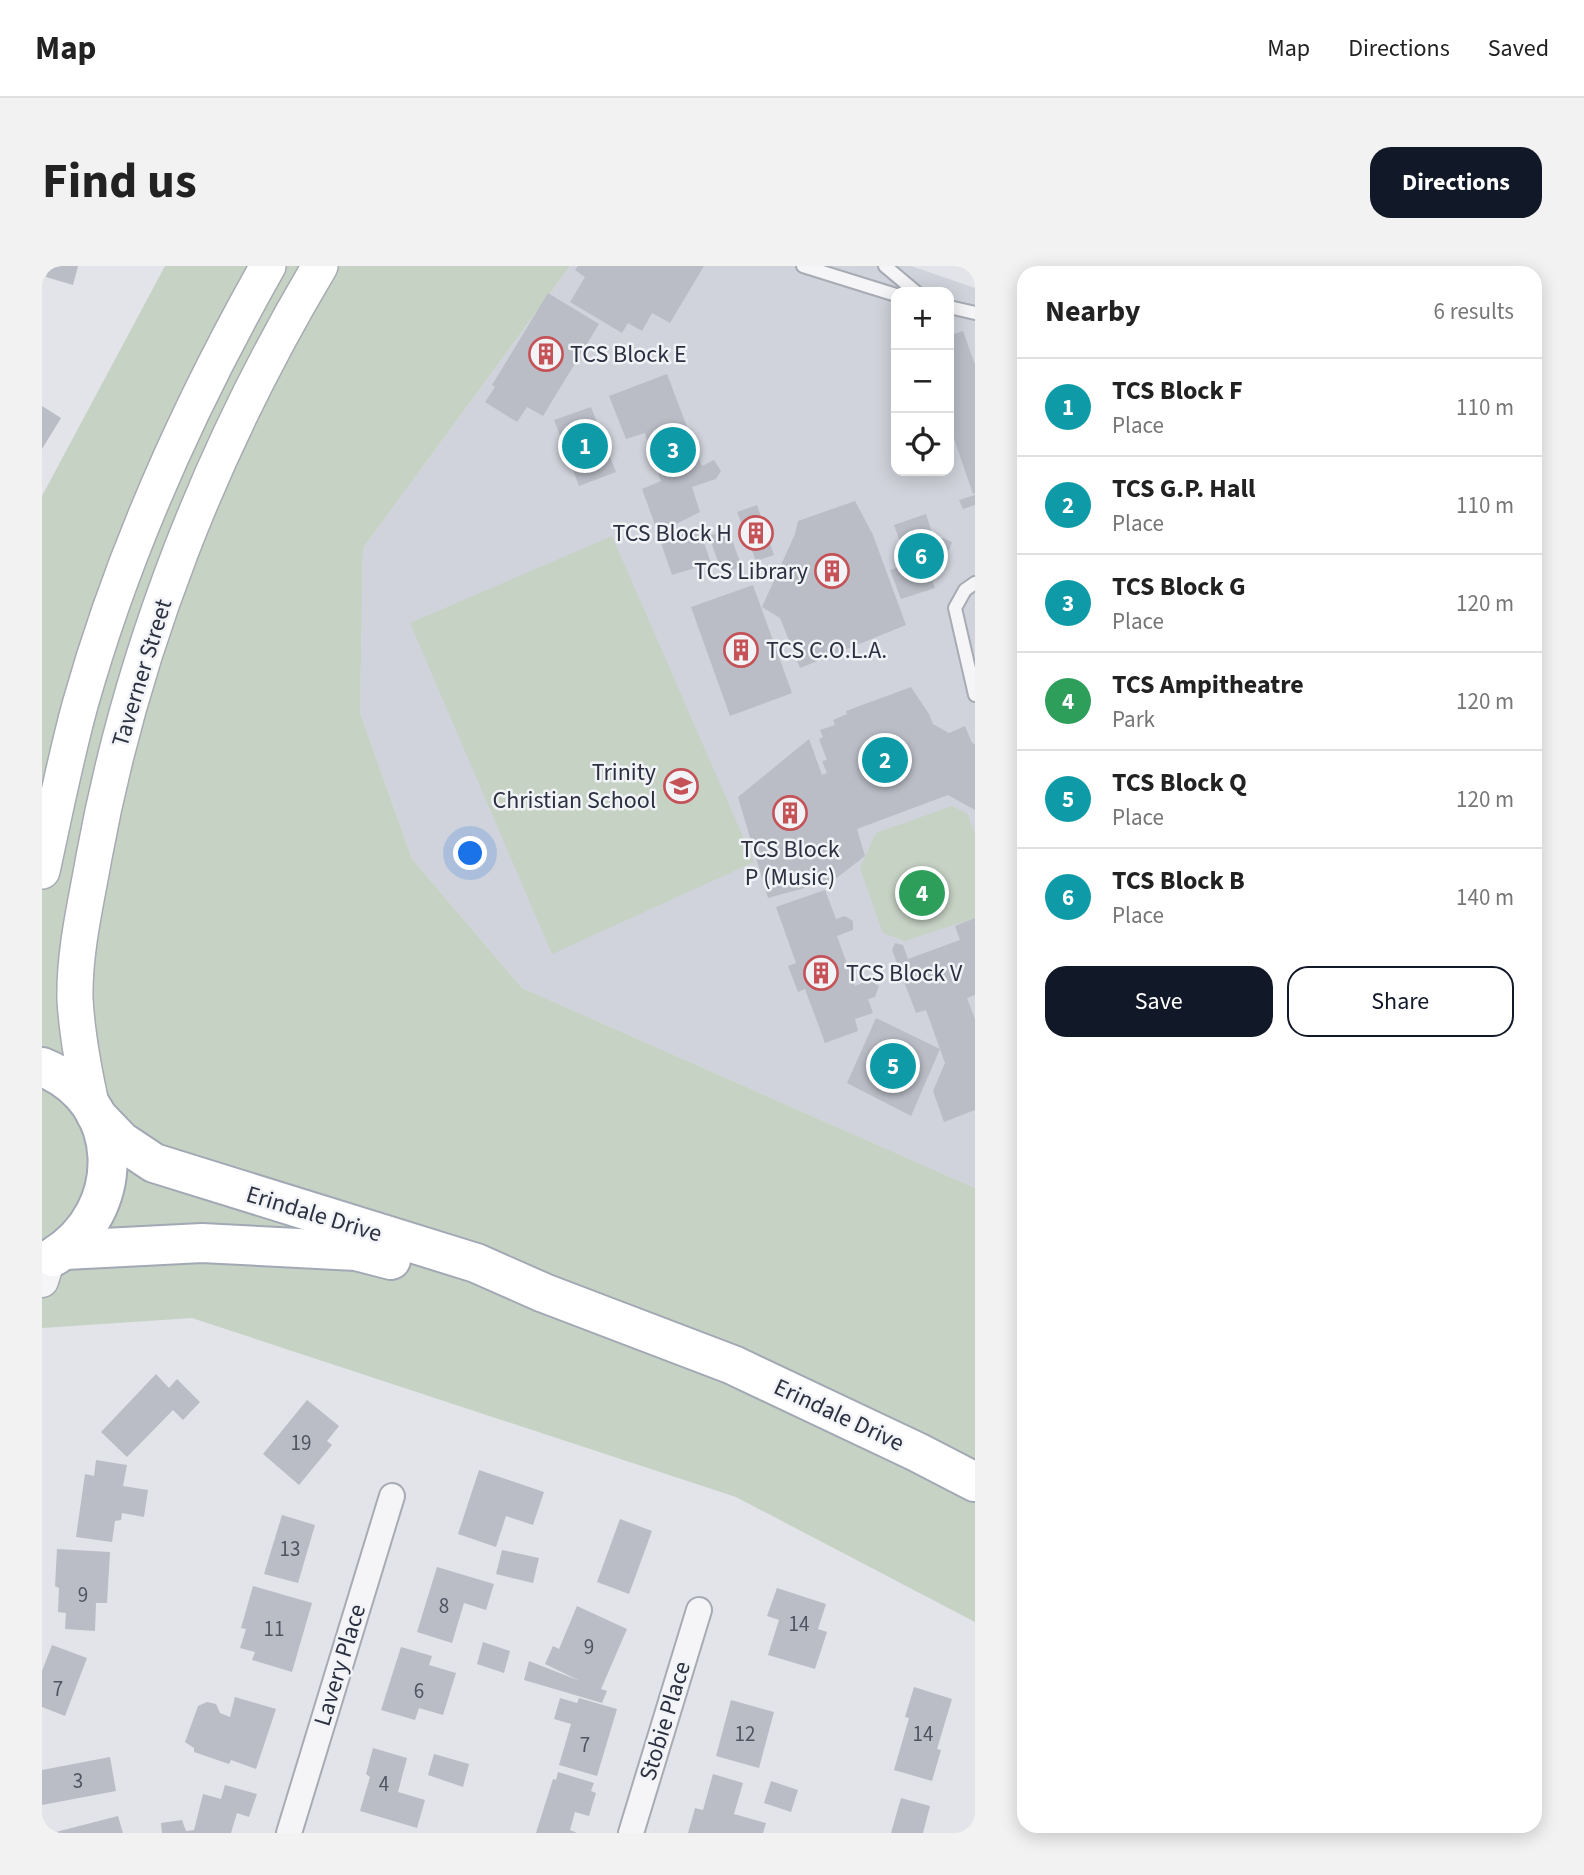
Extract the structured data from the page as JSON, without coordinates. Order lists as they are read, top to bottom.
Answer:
{
  "streets": {
    "main road": ["Taverner Street", "Erindale Drive"],
    "street": ["Lavery Place", "Stobie Place"]
  },
  "crossings": [
    ["Taverner Street", "Erindale Drive"]
  ],
  "places": {
    "building": [
      "TCS Block E",
      "TCS Block H",
      "TCS Library",
      "TCS C.O.L.A.",
      "TCS Block P (Music)",
      "TCS Block V"
    ],
    "school or university": ["Trinity Christian School"]
  },
  "house_numbers": [
    "19",
    "13",
    "9",
    "8",
    "14",
    "11",
    "9",
    "7",
    "6",
    "12",
    "14",
    "7",
    "3",
    "4"
  ],
  "page": {
    "header": "Map",
    "nav": ["Map", "Directions", "Saved"],
    "title": "Find us",
    "buttons": [
      "Directions",
      ["Save", "Share"]
    ],
    "heading": ["Nearby", "6 results"],
    "map_buttons": ["+", "−"],
    "list": [
      {
        "mark": "1",
        "name": "TCS Block F",
        "note": "Place",
        "value": "110 m"
      },
      {
        "mark": "2",
        "name": "TCS G.P. Hall",
        "note": "Place",
        "value": "110 m"
      },
      {
        "mark": "3",
        "name": "TCS Block G",
        "note": "Place",
        "value": "120 m"
      },
      {
        "mark": "4",
        "name": "TCS Ampitheatre",
        "note": "Park",
        "value": "120 m"
      },
      {
        "mark": "5",
        "name": "TCS Block Q",
        "note": "Place",
        "value": "120 m"
      },
      {
        "mark": "6",
        "name": "TCS Block B",
        "note": "Place",
        "value": "140 m"
      }
    ],
    "pins": [
      "1",
      "3",
      "6",
      "2",
      "4",
      "5"
    ]
  }
}
